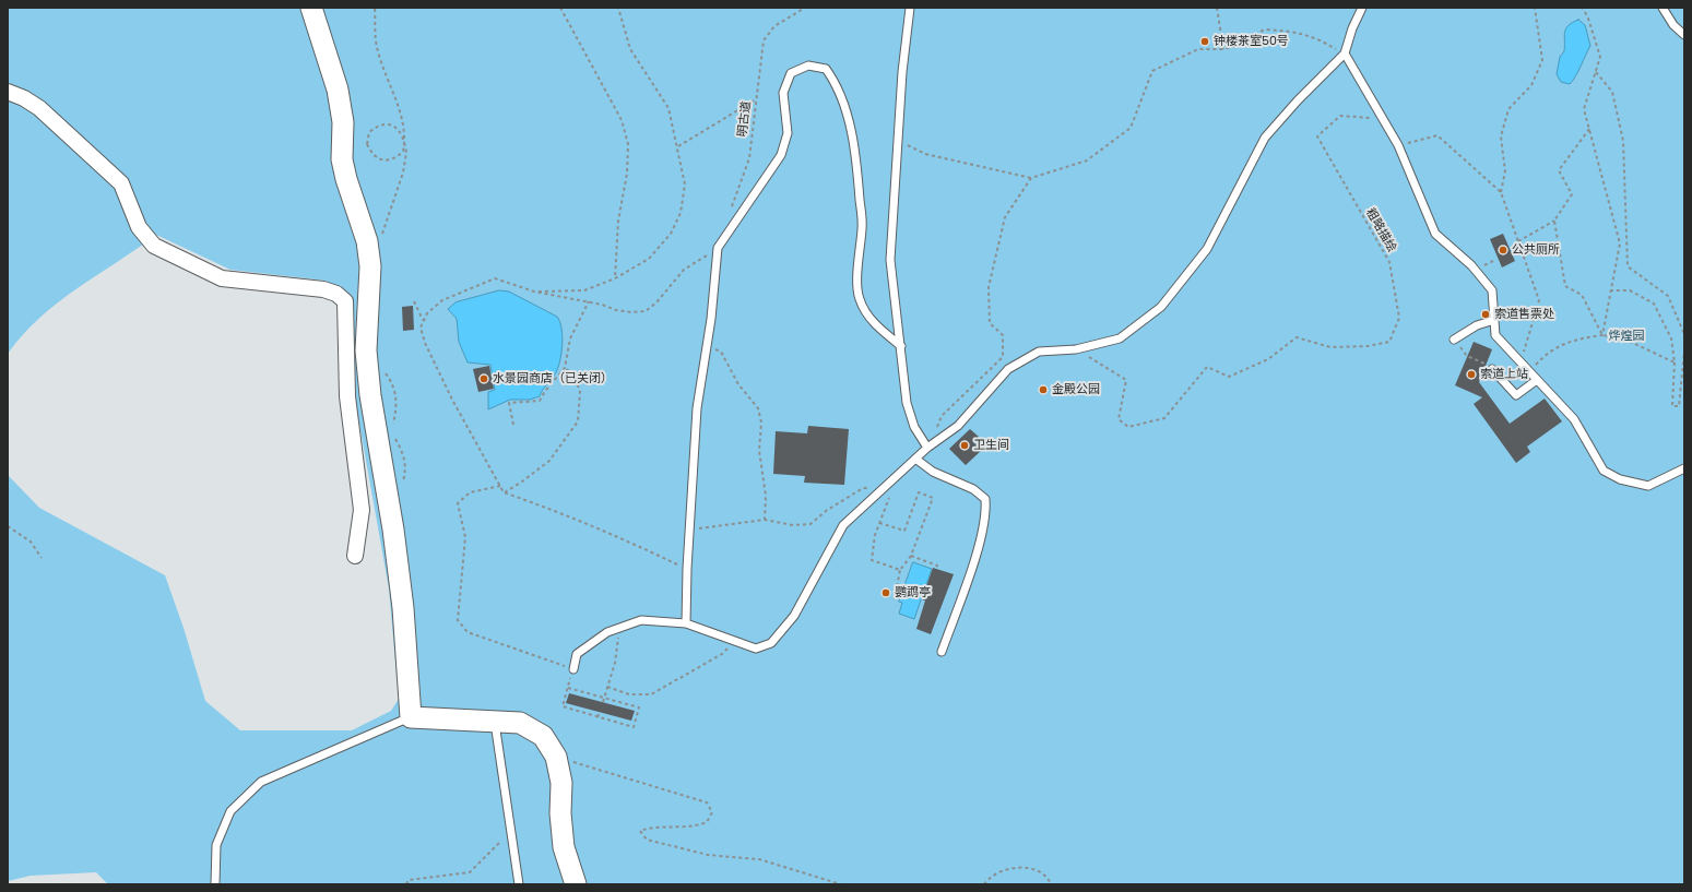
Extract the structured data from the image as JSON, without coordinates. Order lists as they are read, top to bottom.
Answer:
{
  "streets": {
    "path": ["明古道", "粗略描绘"]
  },
  "parks": ["烨煌园"],
  "places": [
    "钟楼茶室50号",
    "公共厕所",
    "索道售票处",
    "索道上站",
    "水景园商店（已关闭）",
    "金殿公园",
    "卫生间",
    "鹦鹉亭"
  ]
}
